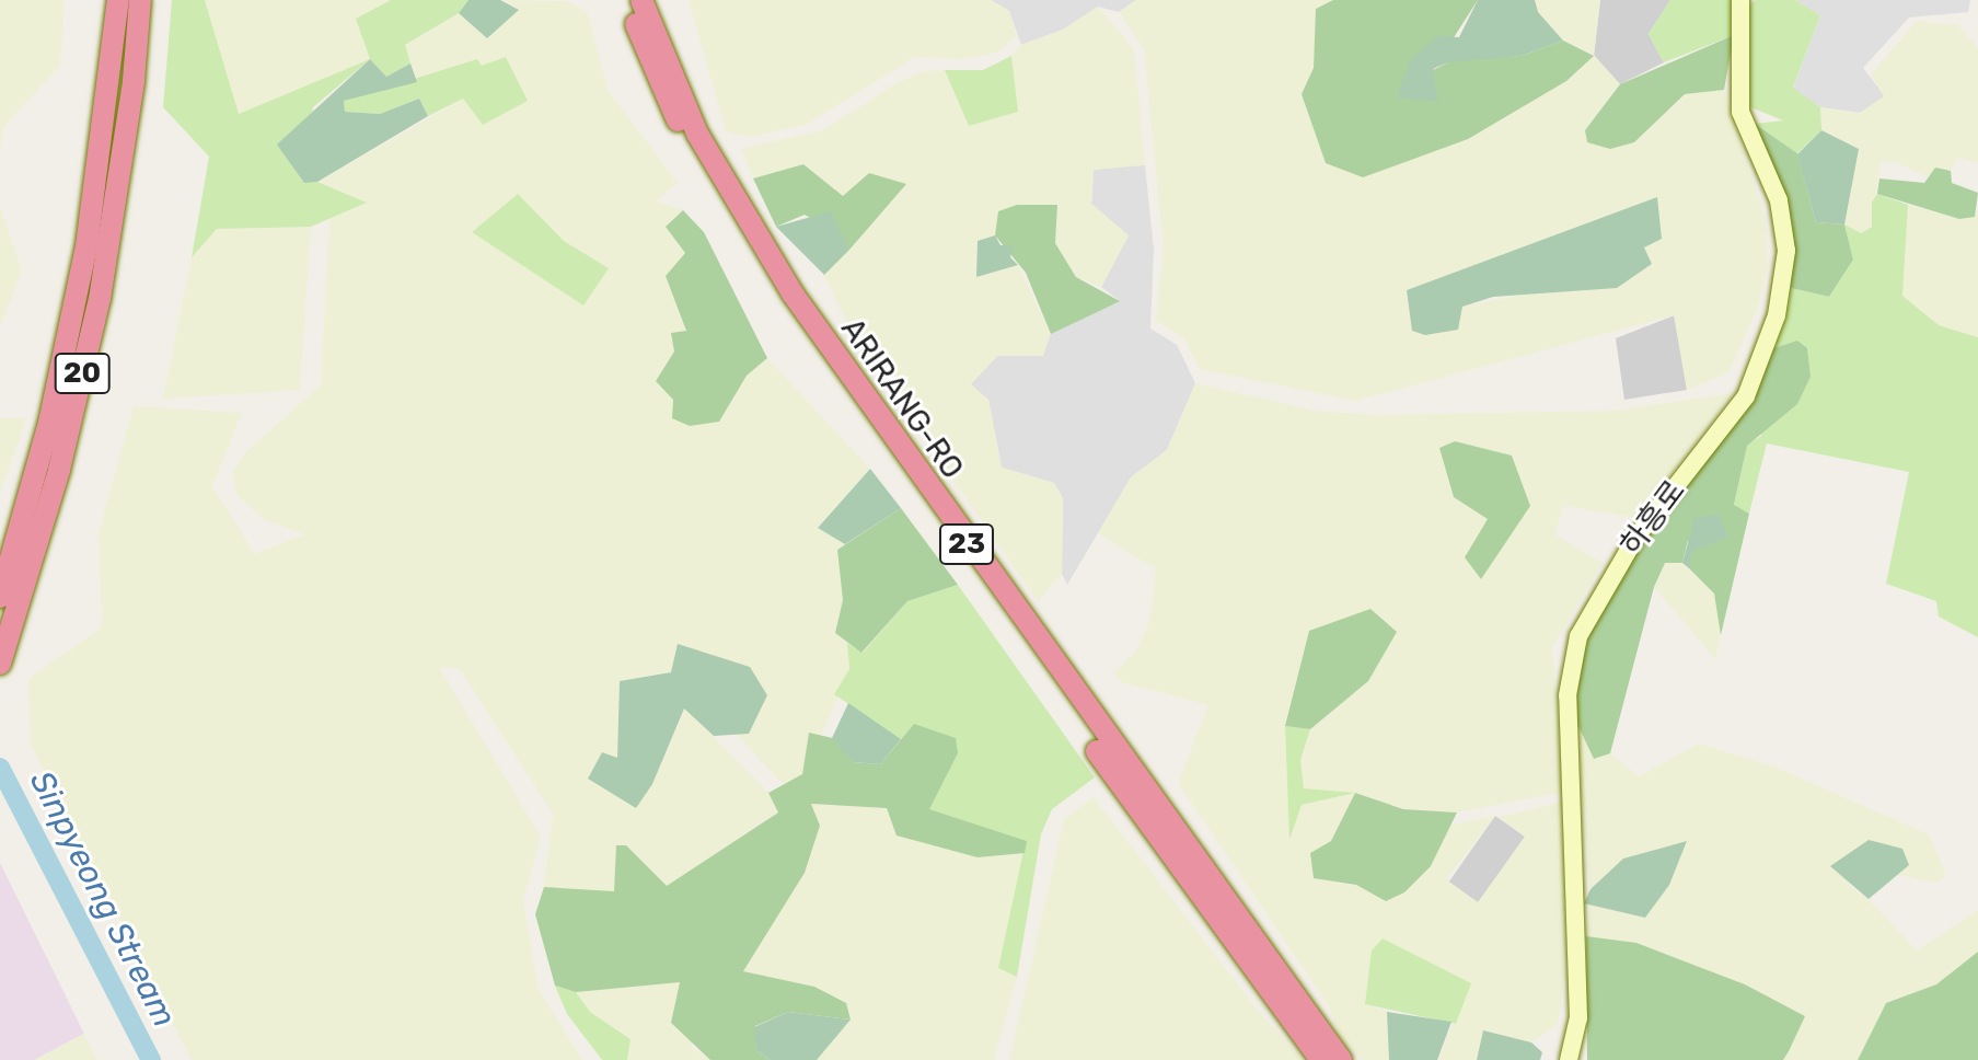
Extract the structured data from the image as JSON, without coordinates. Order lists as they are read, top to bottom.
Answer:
{
  "streets": {
    "highway": ["20", "ARIRANG-RO", "23"],
    "street": ["하흥로"]
  },
  "water": ["Sinpyeong Stream"]
}
